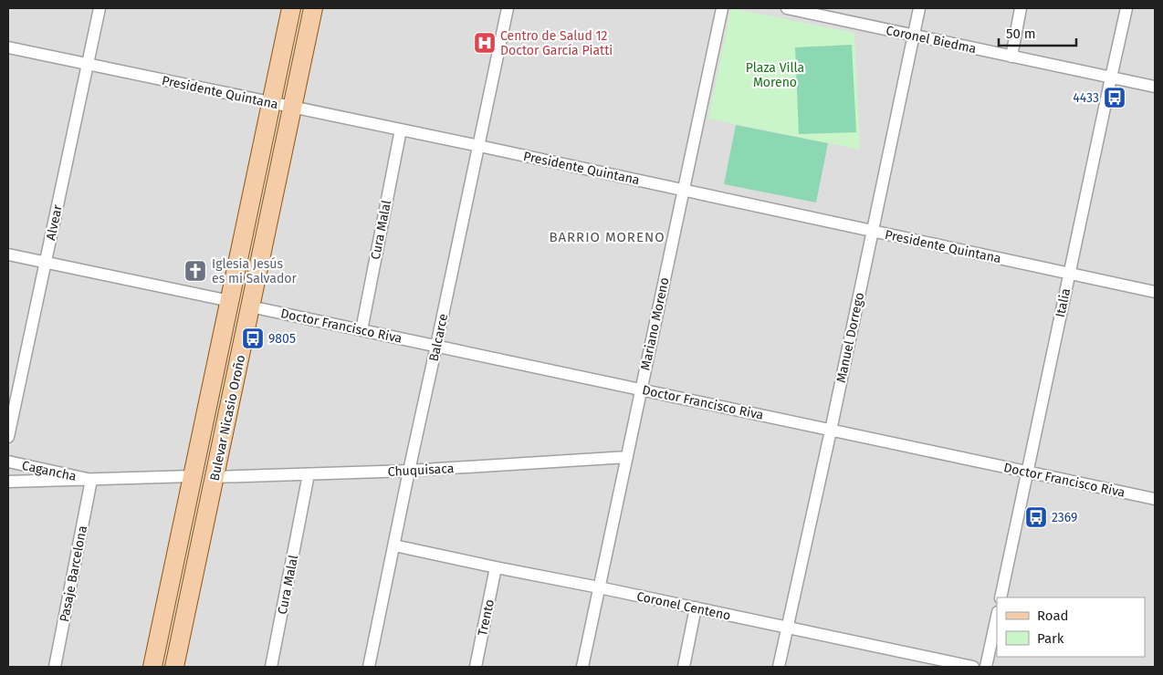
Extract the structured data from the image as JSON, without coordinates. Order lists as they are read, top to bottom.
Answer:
{
  "streets": {
    "main road": ["Bulevar Nicasio Oroño"],
    "street": [
      "Coronel Biedma",
      "Presidente Quintana",
      "Alvear",
      "Cura Malal",
      "Italia",
      "Mariano Moreno",
      "Doctor Francisco Riva",
      "Balcarce",
      "Manuel Dorrego",
      "Chuquisaca",
      "Cagancha",
      "Pasaje Barcelona",
      "Coronel Centeno",
      "Trento"
    ]
  },
  "crossings": [
    ["Coronel Biedma", "Italia"],
    ["Coronel Biedma", "Manuel Dorrego"],
    ["Presidente Quintana", "Alvear"],
    ["Presidente Quintana", "Cura Malal"],
    ["Presidente Quintana", "Italia"],
    ["Presidente Quintana", "Mariano Moreno"],
    ["Presidente Quintana", "Balcarce"],
    ["Presidente Quintana", "Manuel Dorrego"],
    ["Presidente Quintana", "Bulevar Nicasio Oroño"],
    ["Cura Malal", "Doctor Francisco Riva"],
    ["Cura Malal", "Chuquisaca"],
    ["Italia", "Doctor Francisco Riva"],
    ["Mariano Moreno", "Doctor Francisco Riva"],
    ["Mariano Moreno", "Chuquisaca"],
    ["Mariano Moreno", "Coronel Centeno"],
    ["Doctor Francisco Riva", "Balcarce"],
    ["Doctor Francisco Riva", "Manuel Dorrego"],
    ["Doctor Francisco Riva", "Bulevar Nicasio Oroño"],
    ["Balcarce", "Chuquisaca"],
    ["Balcarce", "Coronel Centeno"],
    ["Manuel Dorrego", "Coronel Centeno"],
    ["Bulevar Nicasio Oroño", "Chuquisaca"],
    ["Cagancha", "Pasaje Barcelona"],
    ["Coronel Centeno", "Trento"]
  ],
  "districts": ["BARRIO MORENO"],
  "parks": ["Plaza Villa Moreno"],
  "places": {
    "hospital": ["Centro de Salud 12 Doctor García Piatti"],
    "bus stop": ["4433", "9805", "2369"],
    "church": ["Iglesia Jesús es mi Salvador"]
  },
  "legend": ["Road", "Park"],
  "scale_bar": "50 m"
}
